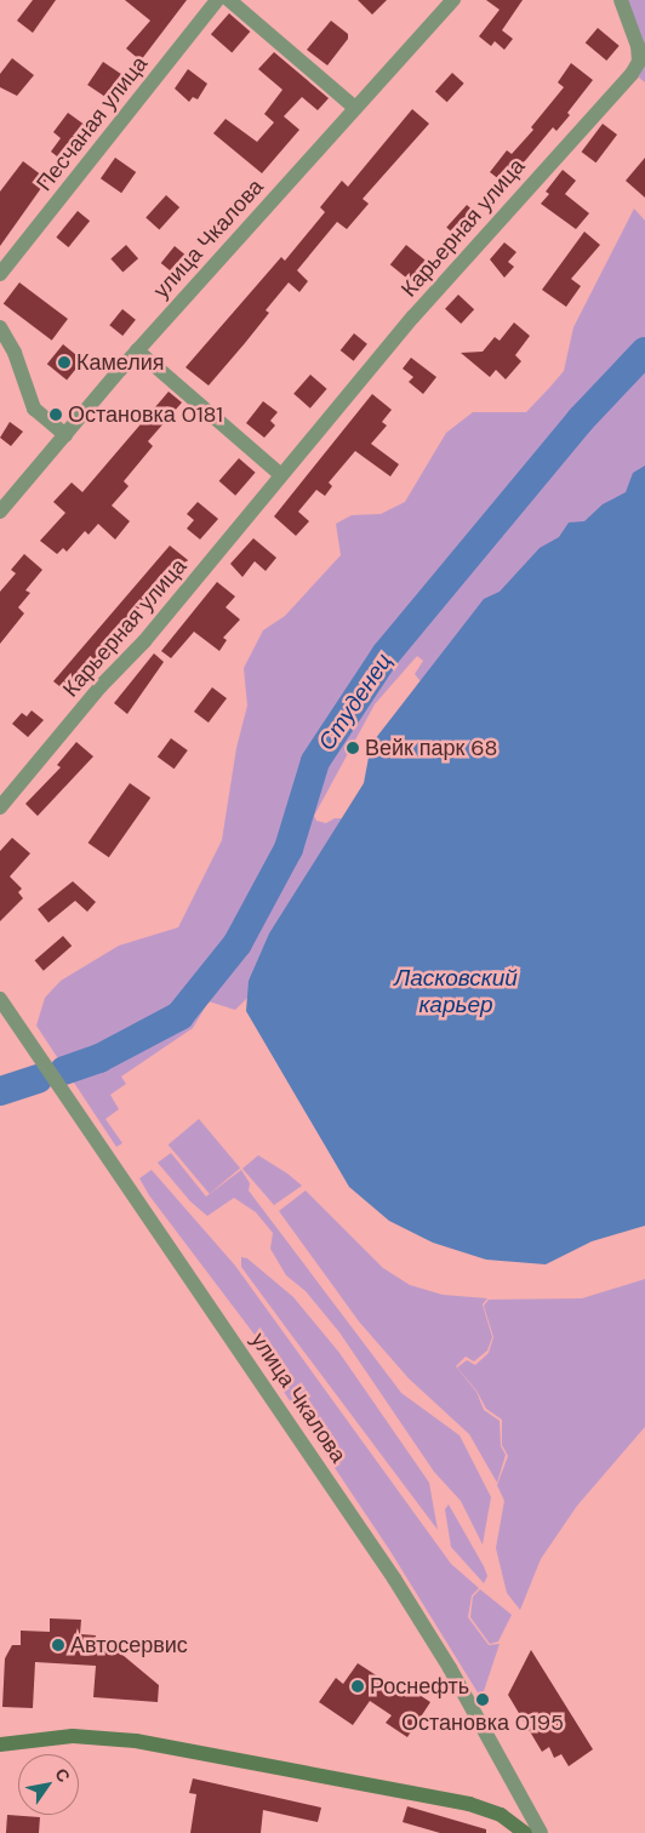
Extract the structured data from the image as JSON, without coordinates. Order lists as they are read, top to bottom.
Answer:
{
  "streets": {
    "street": ["Песчаная улица", "Карьерная улица", "улица Чкалова"]
  },
  "water": ["Студенец", "Ласковский карьер"],
  "places": [
    "Камелия",
    "Остановка 0181",
    "Вейк парк 68",
    "Автосервис",
    "Роснефть",
    "Остановка 0195"
  ],
  "north": "top right"
}
